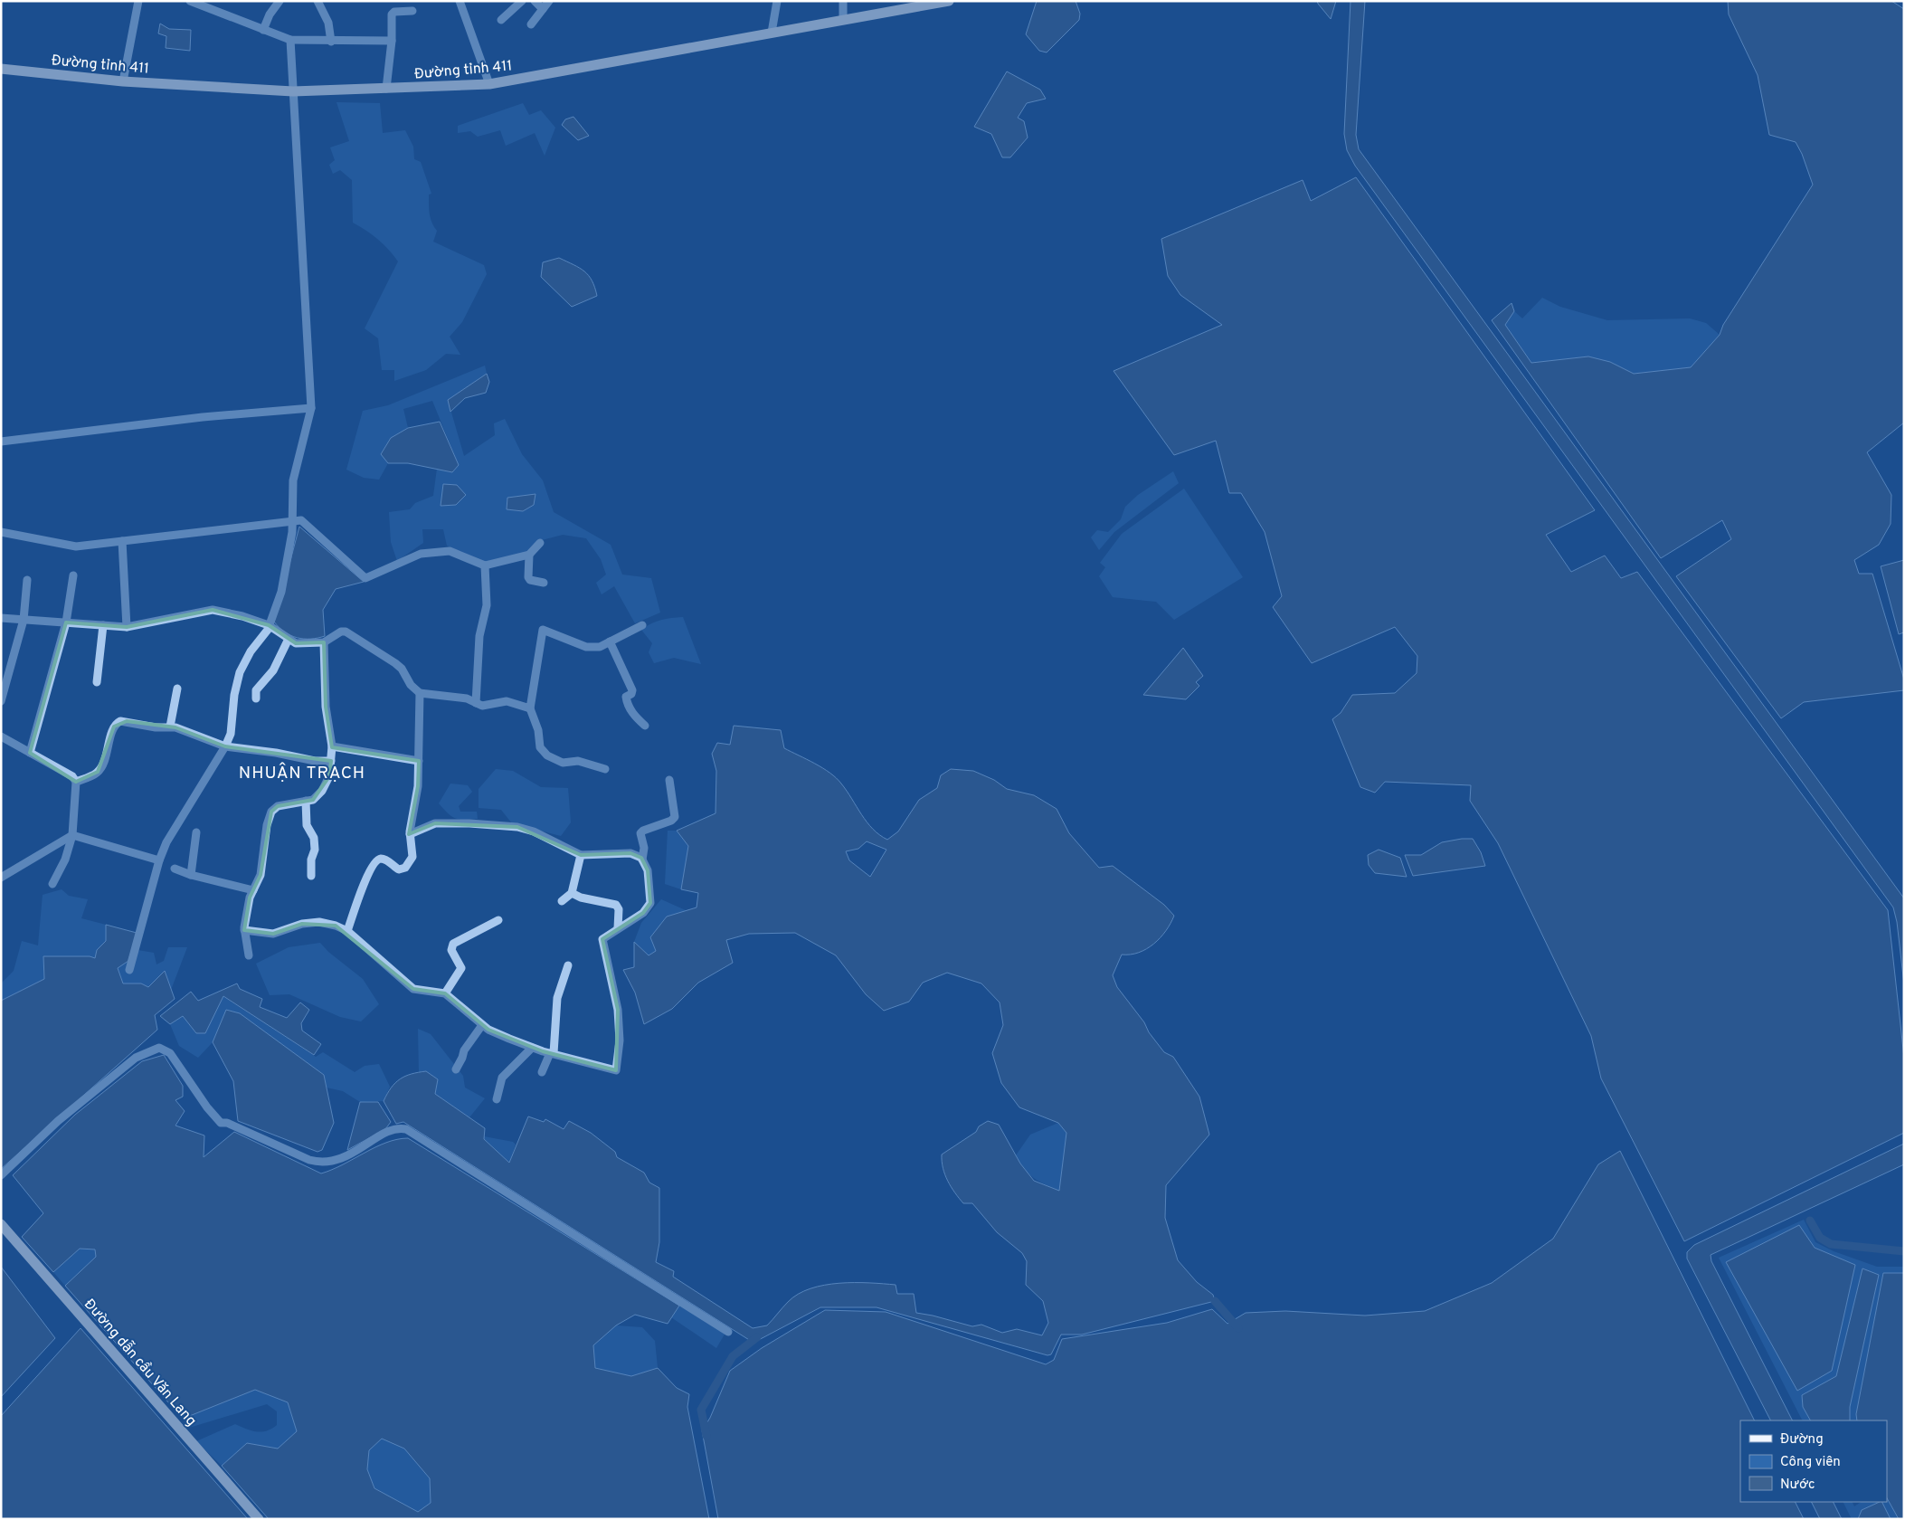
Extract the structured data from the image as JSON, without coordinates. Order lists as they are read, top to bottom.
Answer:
{
  "streets": {
    "main road": ["Đường tỉnh 411", "Đường dẫn cầu Văn Lang"]
  },
  "districts": ["NHUẬN TRẠCH"],
  "legend": ["Đường", "Công viên", "Nước"]
}
